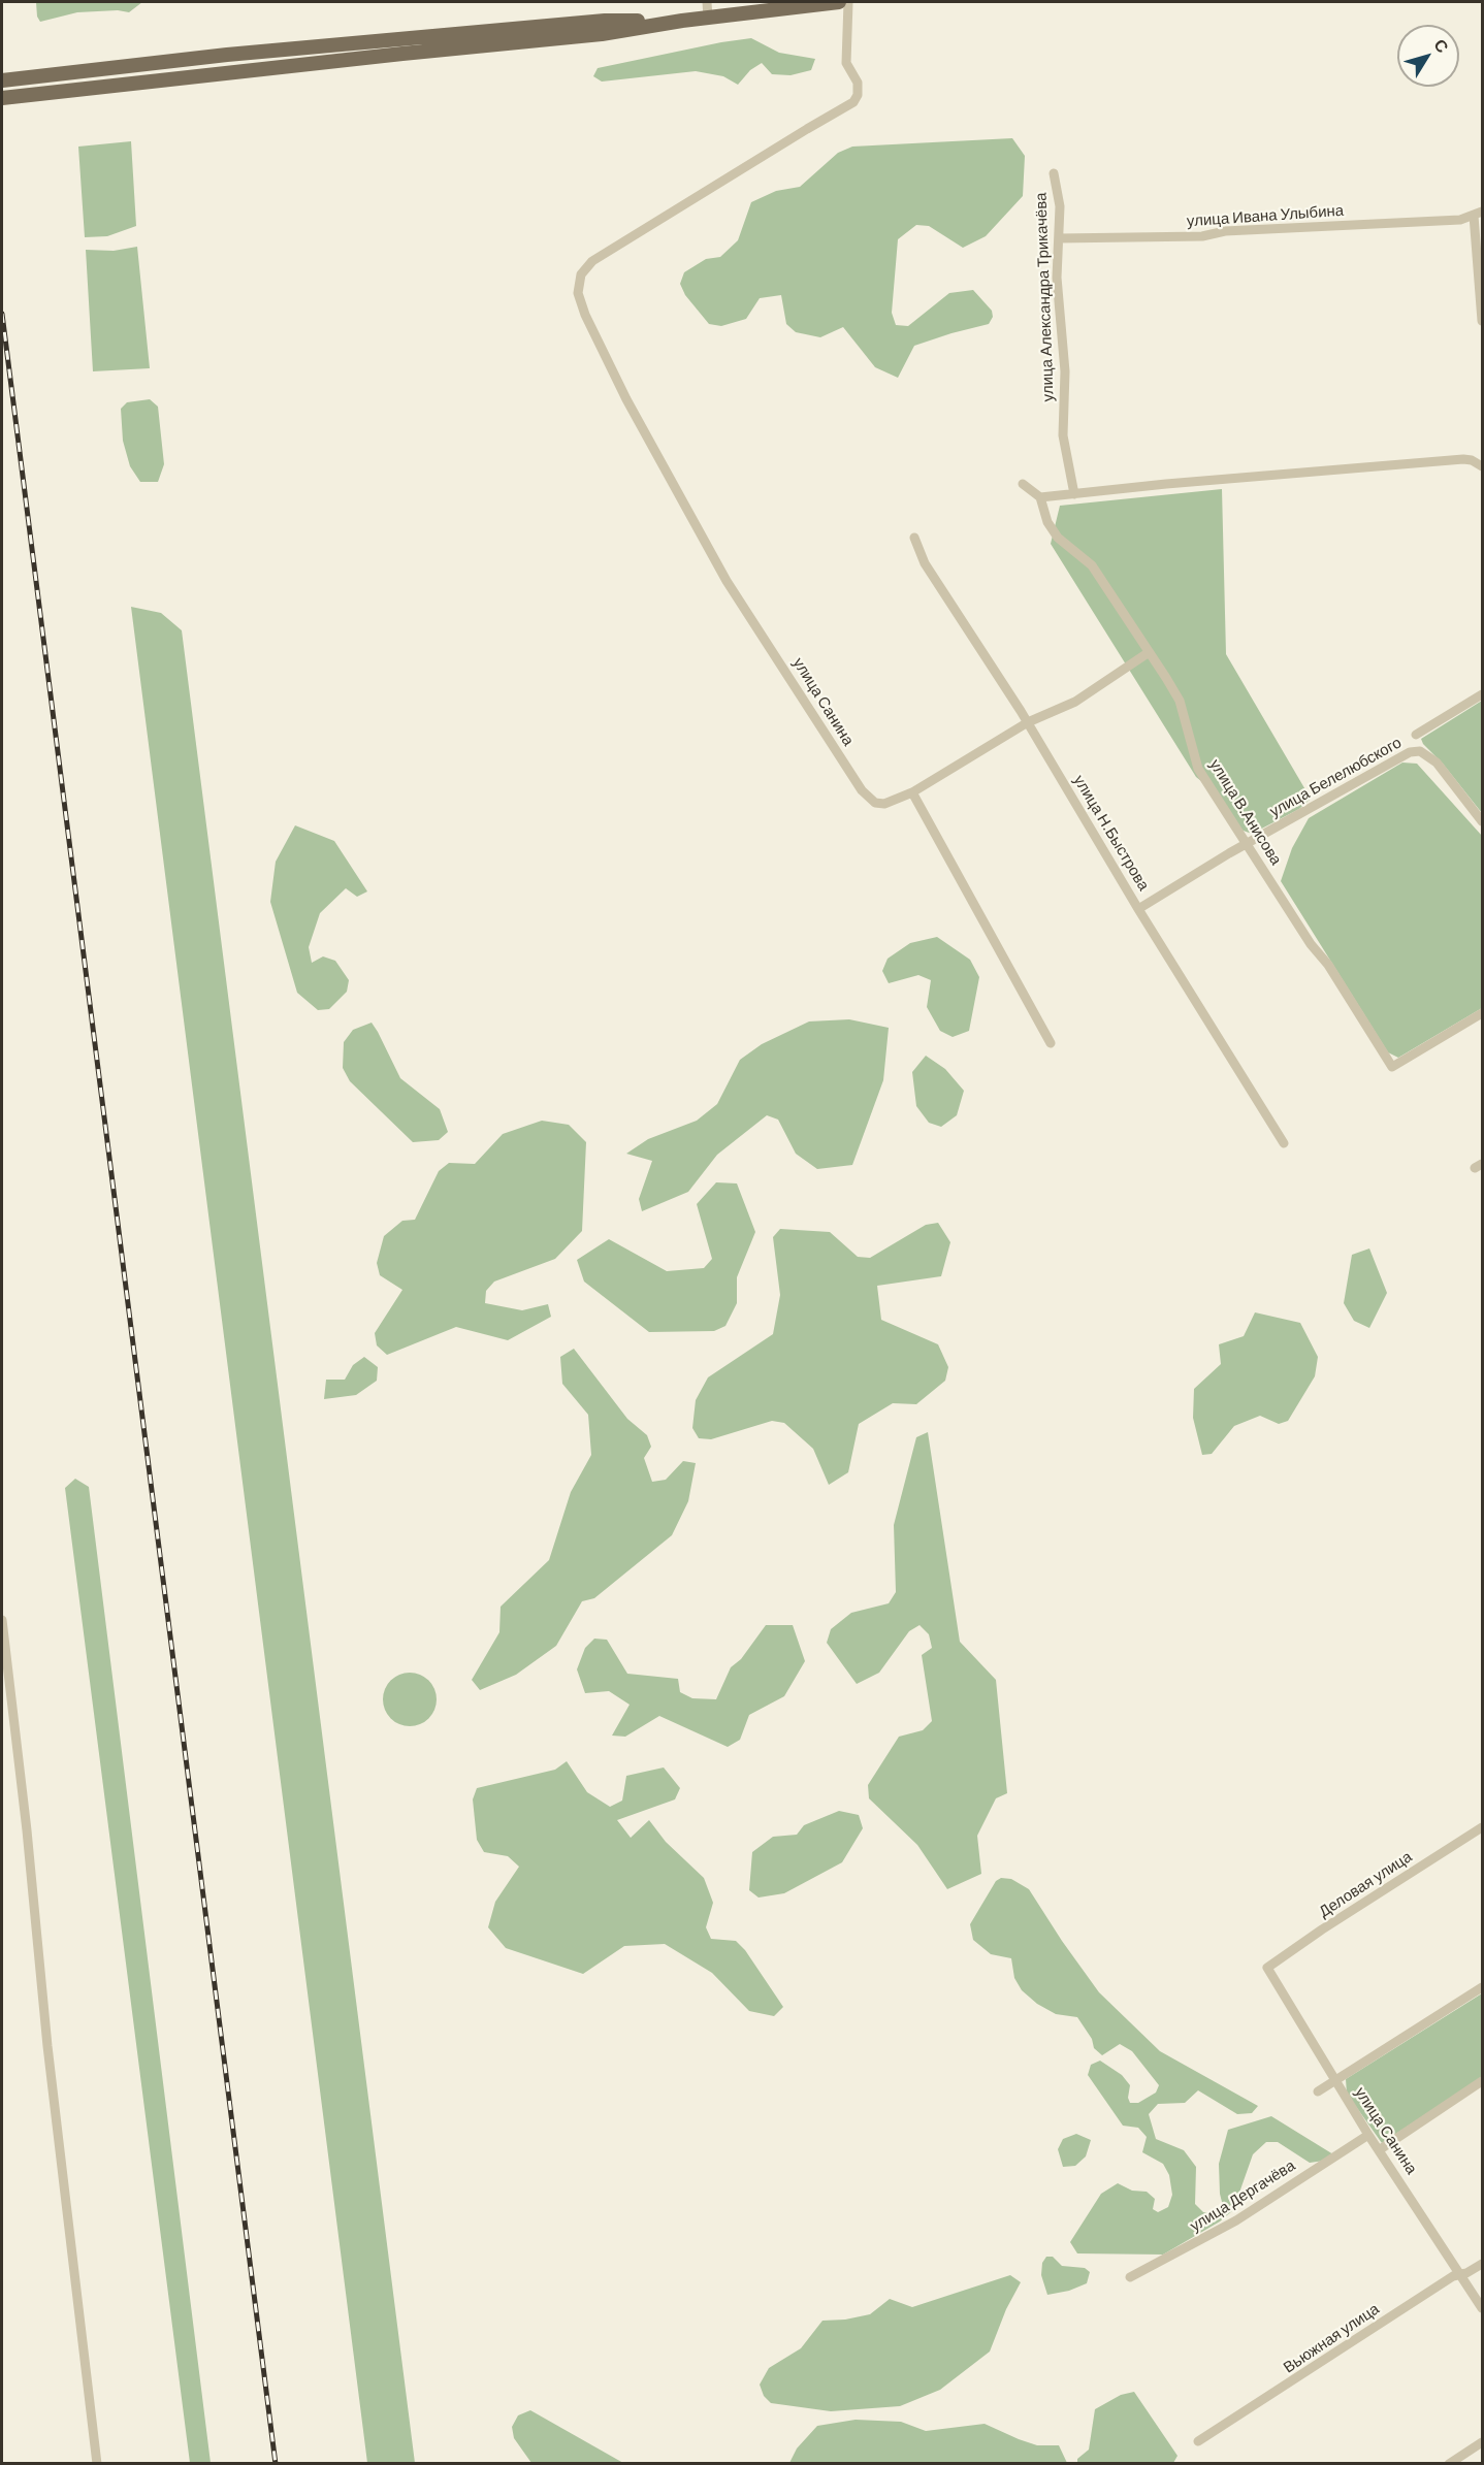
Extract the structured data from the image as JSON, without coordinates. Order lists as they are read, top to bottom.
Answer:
{
  "streets": {
    "street": [
      "улица Ивана Улыбина",
      "улица Александра Трикачёва",
      "улица Санина",
      "улица Белелюбского",
      "улица В.Анисова",
      "улица Н.Быстрова",
      "Деловая улица",
      "улица Дергачёва",
      "Вьюжная улица"
    ]
  },
  "crossings": [
    ["улица Ивана Улыбина", "улица Александра Трикачёва"],
    ["улица Санина", "Деловая улица"],
    ["улица Санина", "улица Дергачёва"],
    ["улица Санина", "Вьюжная улица"],
    ["улица Белелюбского", "улица В.Анисова"],
    ["улица Белелюбского", "улица Н.Быстрова"]
  ],
  "north": "top right"
}
